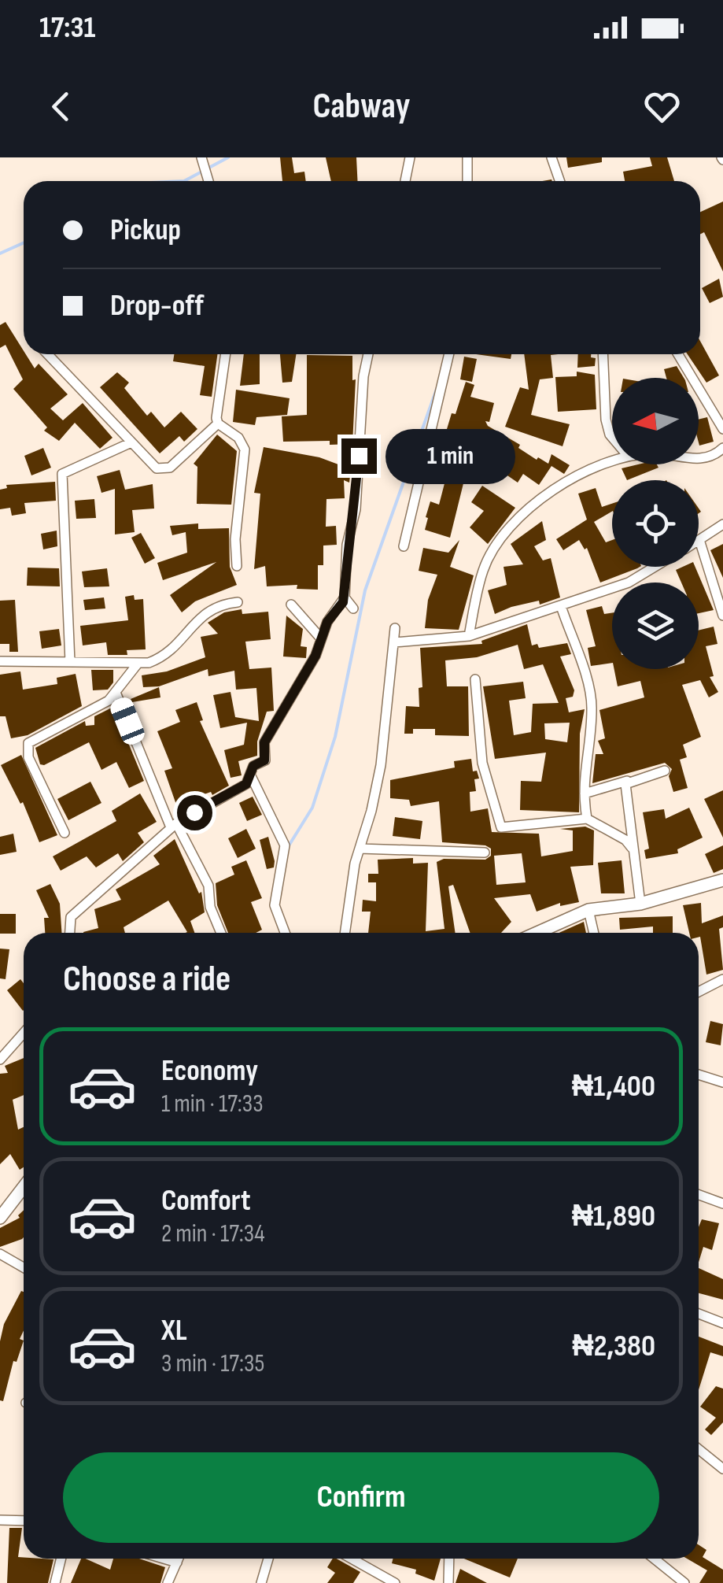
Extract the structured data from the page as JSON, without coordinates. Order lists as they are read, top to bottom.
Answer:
{
  "north": "left",
  "page": {
    "status": "17:31",
    "header": "Cabway",
    "banner": ["Pickup", "Drop-off"],
    "bubble": "1 min",
    "heading": "Choose a ride",
    "list": [
      {
        "name": "Economy",
        "note": "1 min · 17:33",
        "value": "₦1,400"
      },
      {
        "name": "Comfort",
        "note": "2 min · 17:34",
        "value": "₦1,890"
      },
      {
        "name": "XL",
        "note": "3 min · 17:35",
        "value": "₦2,380"
      }
    ],
    "buttons": "Confirm"
  }
}
